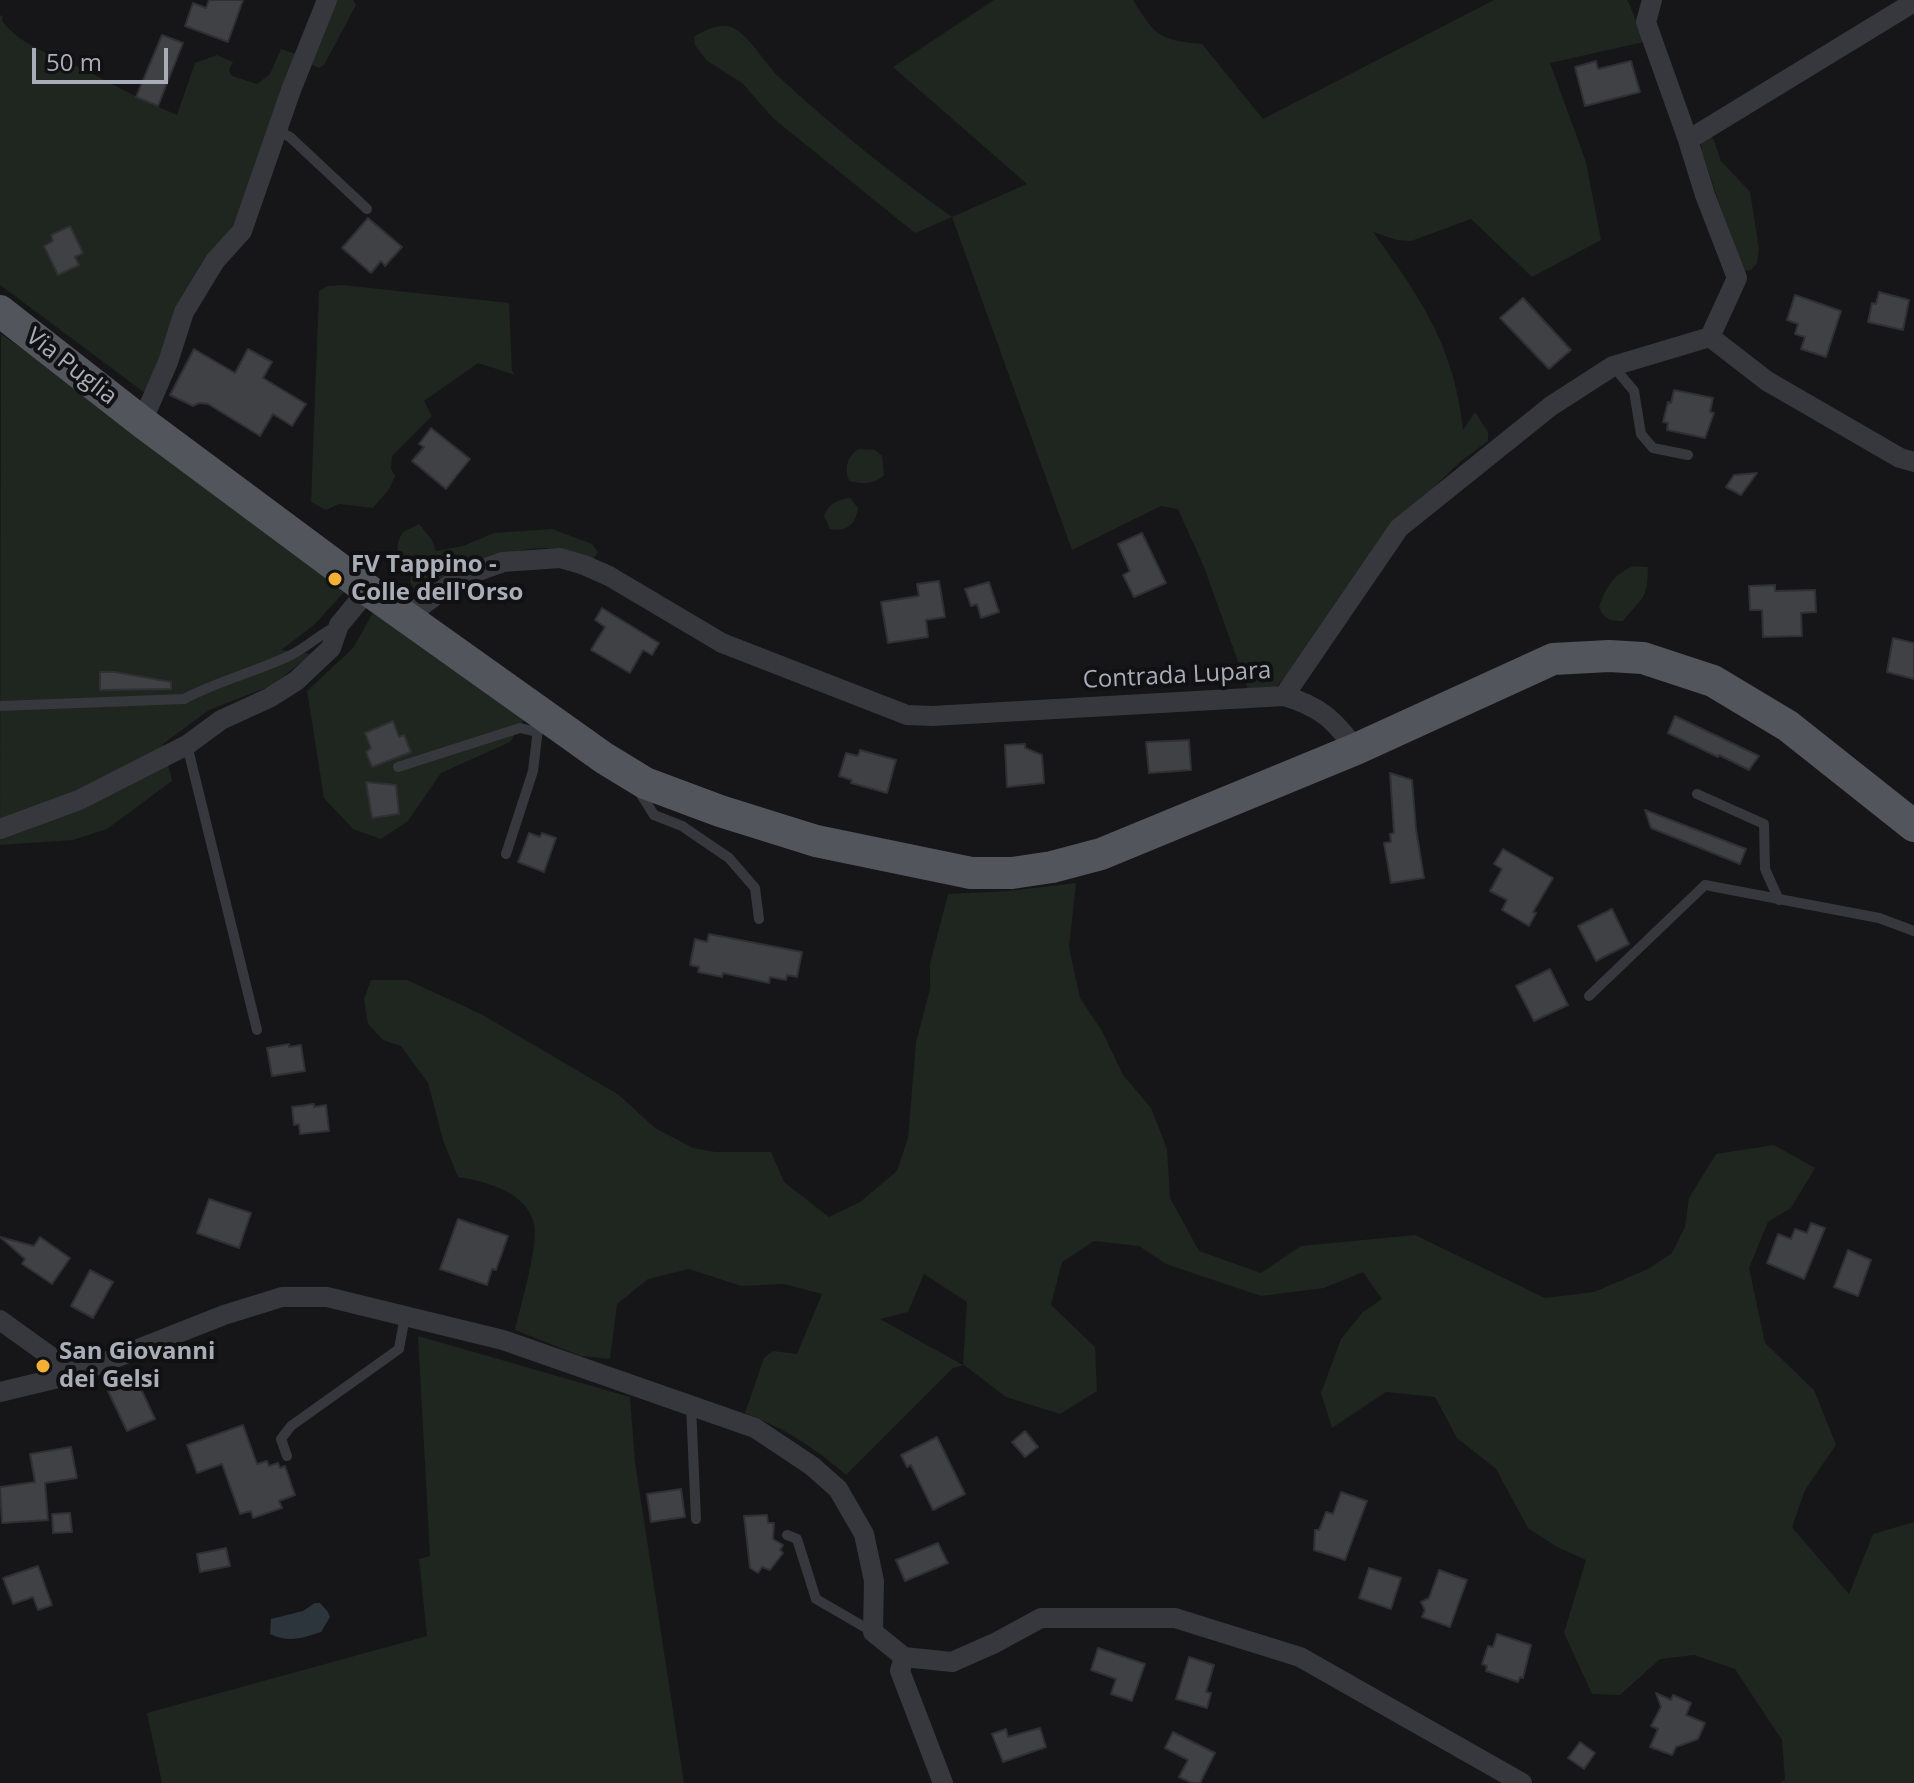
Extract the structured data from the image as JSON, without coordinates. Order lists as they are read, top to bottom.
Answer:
{
  "streets": {
    "main road": ["Via Puglia"],
    "street": ["Contrada Lupara"]
  },
  "crossings": [
    ["Via Puglia", "Contrada Lupara"]
  ],
  "places": ["FV Tappino - Colle dell'Orso", "San Giovanni dei Gelsi"],
  "scale_bar": "50 m"
}
